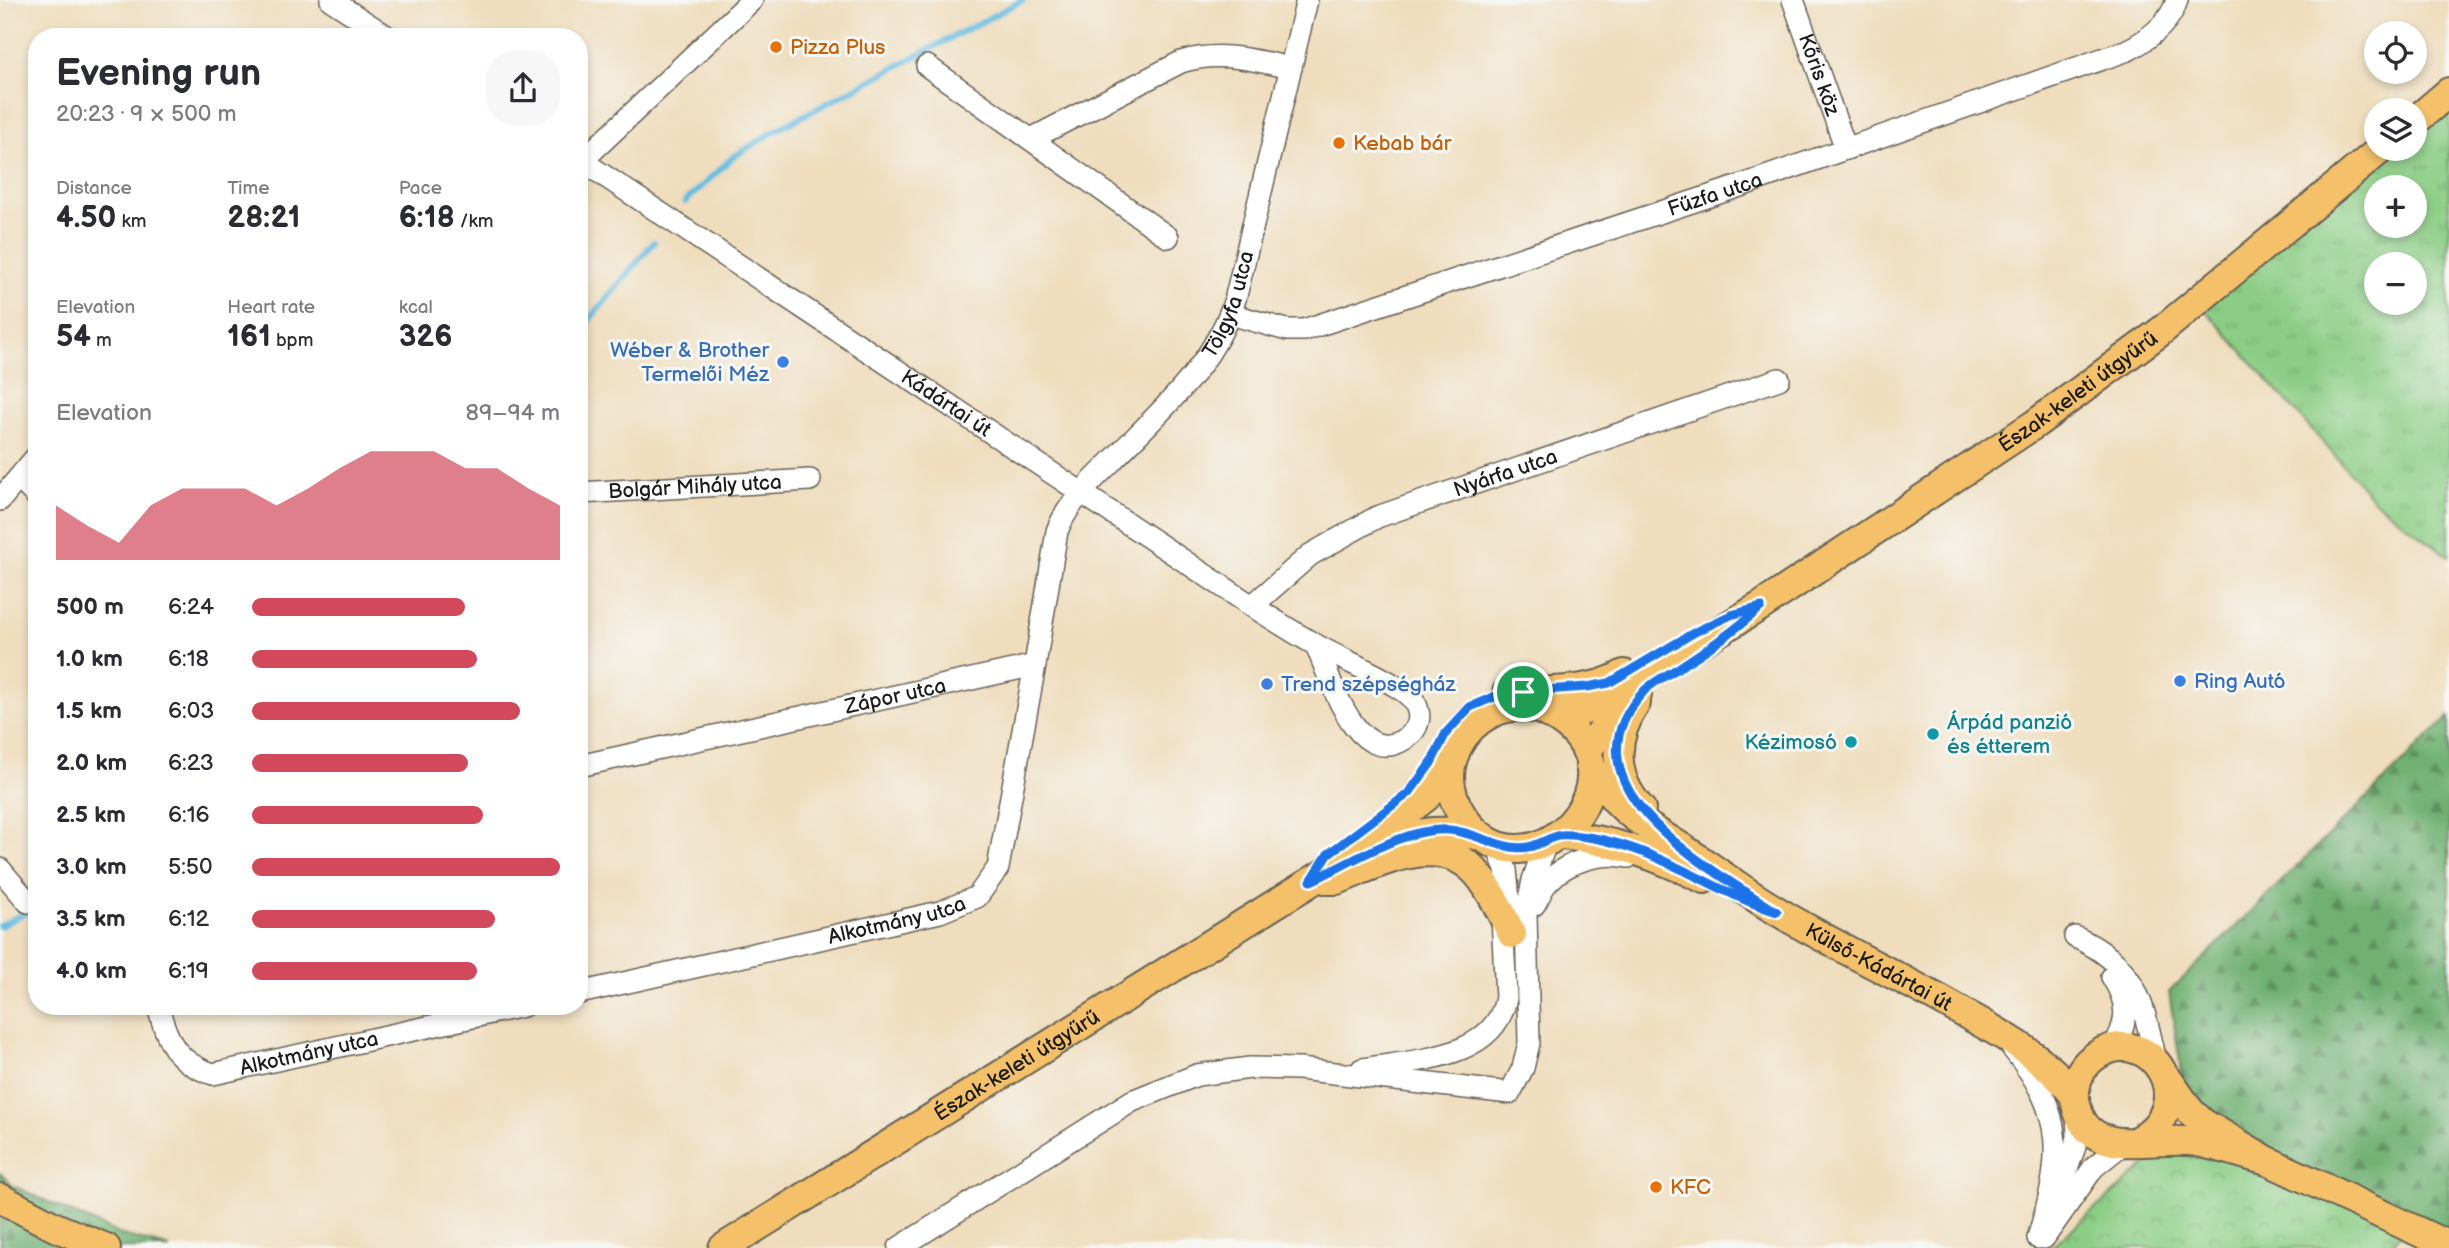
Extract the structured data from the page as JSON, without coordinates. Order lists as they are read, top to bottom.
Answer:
{
  "streets": {
    "main road": ["Észak-keleti útgyűrű", "Külső-Kádártai út"],
    "street": [
      "Kőris köz",
      "Fűzfa utca",
      "Tölgyfa utca",
      "Kádártai út",
      "Nyárfa utca",
      "Bolgár Mihály utca",
      "Zápor utca",
      "Alkotmány utca"
    ]
  },
  "crossings": [
    ["Kőris köz", "Fűzfa utca"],
    ["Fűzfa utca", "Tölgyfa utca"],
    ["Tölgyfa utca", "Kádártai út"],
    ["Kádártai út", "Nyárfa utca"],
    ["Zápor utca", "Alkotmány utca"]
  ],
  "places": [
    "Pizza Plus",
    "Kebab bár",
    "Wéber & Brother Termelői Méz",
    "Ring Autó",
    "Trend szépségház",
    "Árpád panzió és étterem",
    "Kézimosó",
    "KFC"
  ],
  "page": {
    "map_buttons": ["+", "−"],
    "heading": ["Evening run", "20:23 · 9 × 500 m"],
    "stats": [
      ["Distance", "4.50 km"],
      ["Time", "28:21"],
      ["Pace", "6:18 /km"],
      ["Elevation", "54 m"],
      ["Heart rate", "161 bpm"],
      ["kcal", "326"]
    ],
    "chart": ["Elevation", "89–94 m"],
    "list": [
      {
        "name": "500 m",
        "note": "6:24"
      },
      {
        "name": "1.0 km",
        "note": "6:18"
      },
      {
        "name": "1.5 km",
        "note": "6:03"
      },
      {
        "name": "2.0 km",
        "note": "6:23"
      },
      {
        "name": "2.5 km",
        "note": "6:16"
      },
      {
        "name": "3.0 km",
        "note": "5:50"
      },
      {
        "name": "3.5 km",
        "note": "6:12"
      },
      {
        "name": "4.0 km",
        "note": "6:19"
      }
    ]
  }
}
